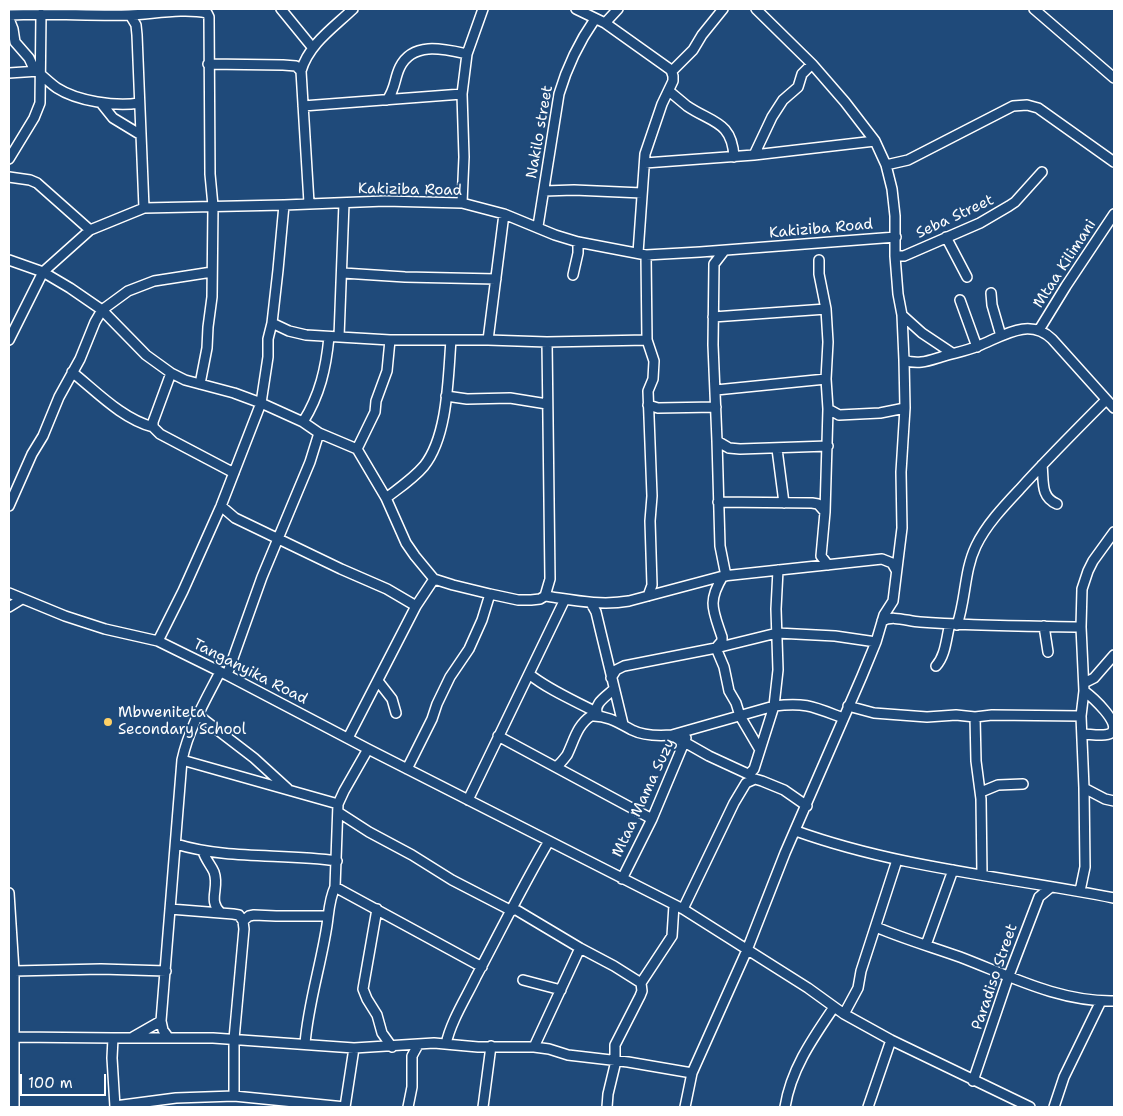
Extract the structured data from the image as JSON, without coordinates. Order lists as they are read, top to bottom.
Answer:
{
  "streets": {
    "street": [
      "Nakilo street",
      "Kakiziba Road",
      "Seba Street",
      "Mtaa Kilimani",
      "Tanganyika Road",
      "Mtaa Mama Suzy",
      "Paradiso Street"
    ]
  },
  "crossings": [
    ["Nakilo street", "Kakiziba Road"],
    ["Tanganyika Road", "Mtaa Mama Suzy"],
    ["Tanganyika Road", "Paradiso Street"]
  ],
  "places": ["Mbweniteta Secondary School"],
  "scale_bar": "100 m"
}
